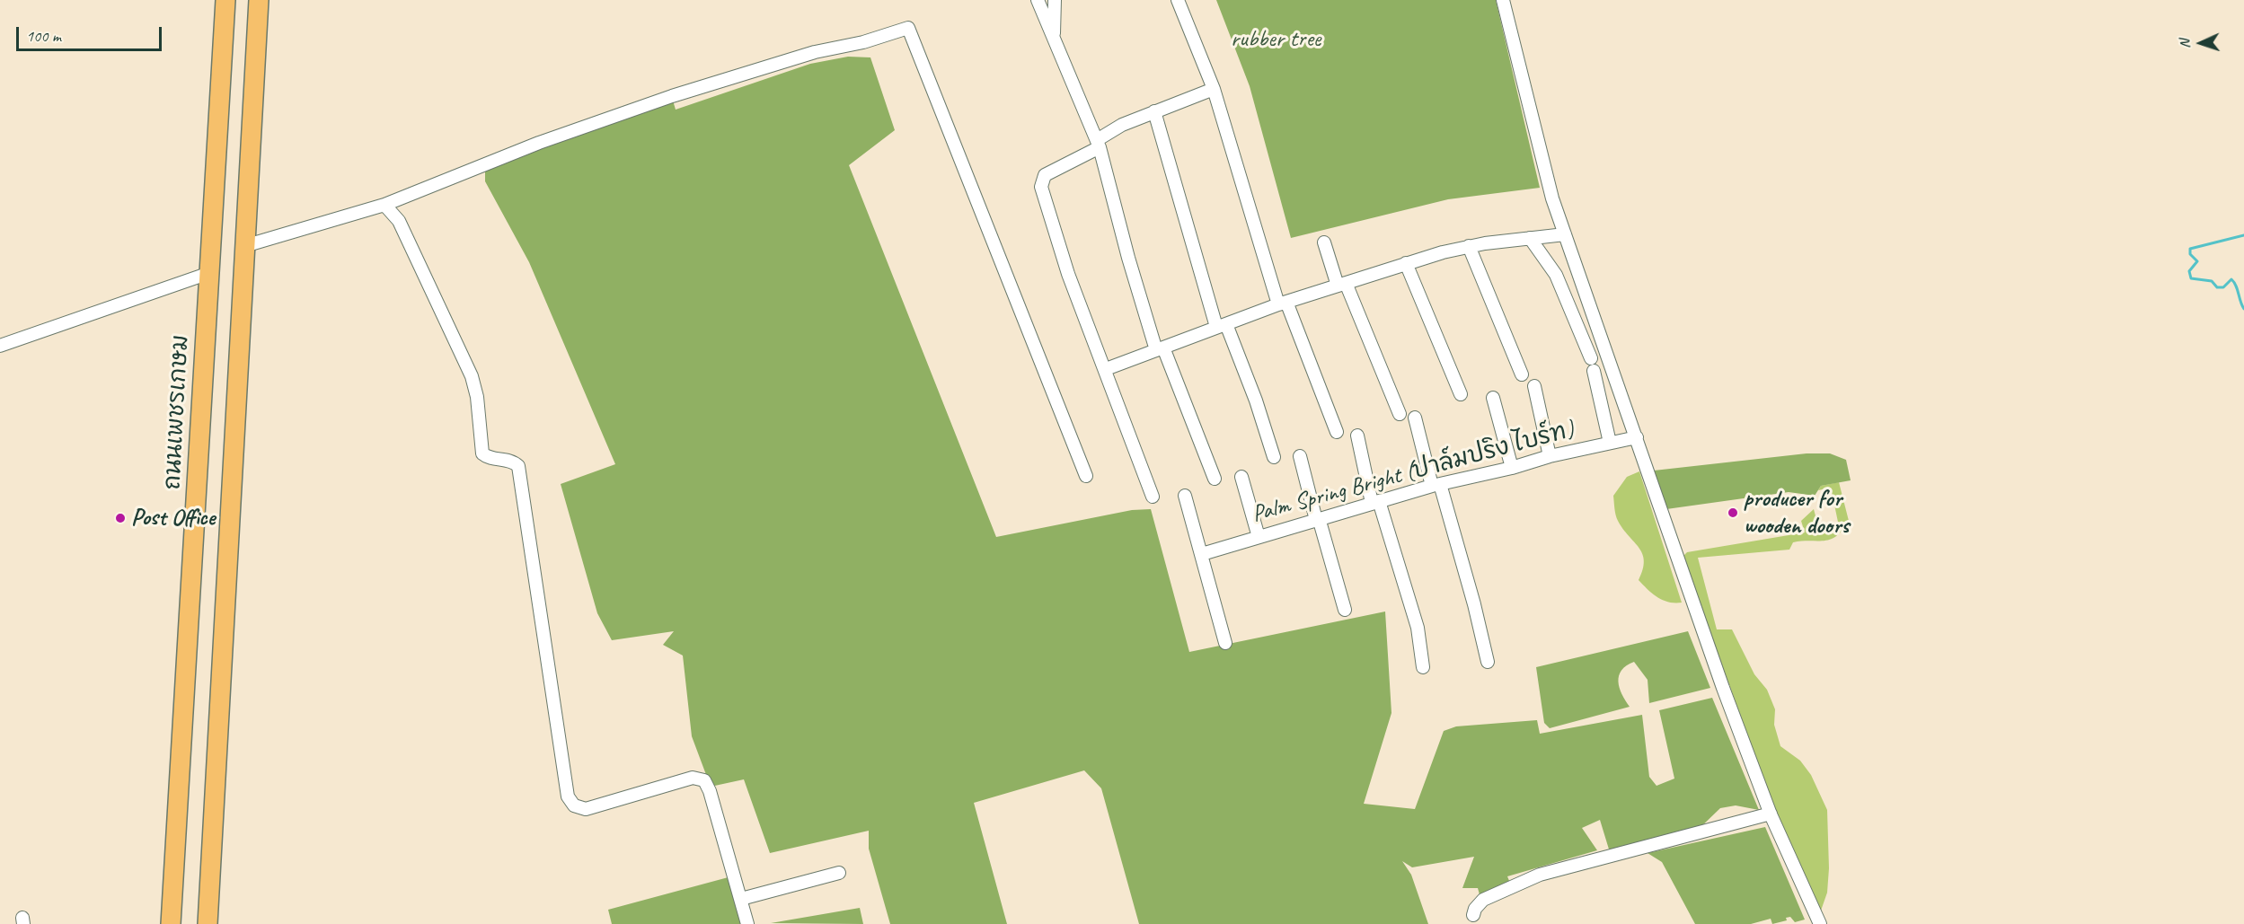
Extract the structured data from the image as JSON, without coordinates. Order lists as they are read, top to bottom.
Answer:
{
  "streets": {
    "highway": ["ถนนเพชรเกษม"],
    "street": ["Palm Spring Bright (ปาล์มปริง ไบร์ท)"]
  },
  "parks": ["rubber tree"],
  "places": ["producer for wooden doors", "Post Office"],
  "scale_bar": "100 m",
  "north": "left"
}
